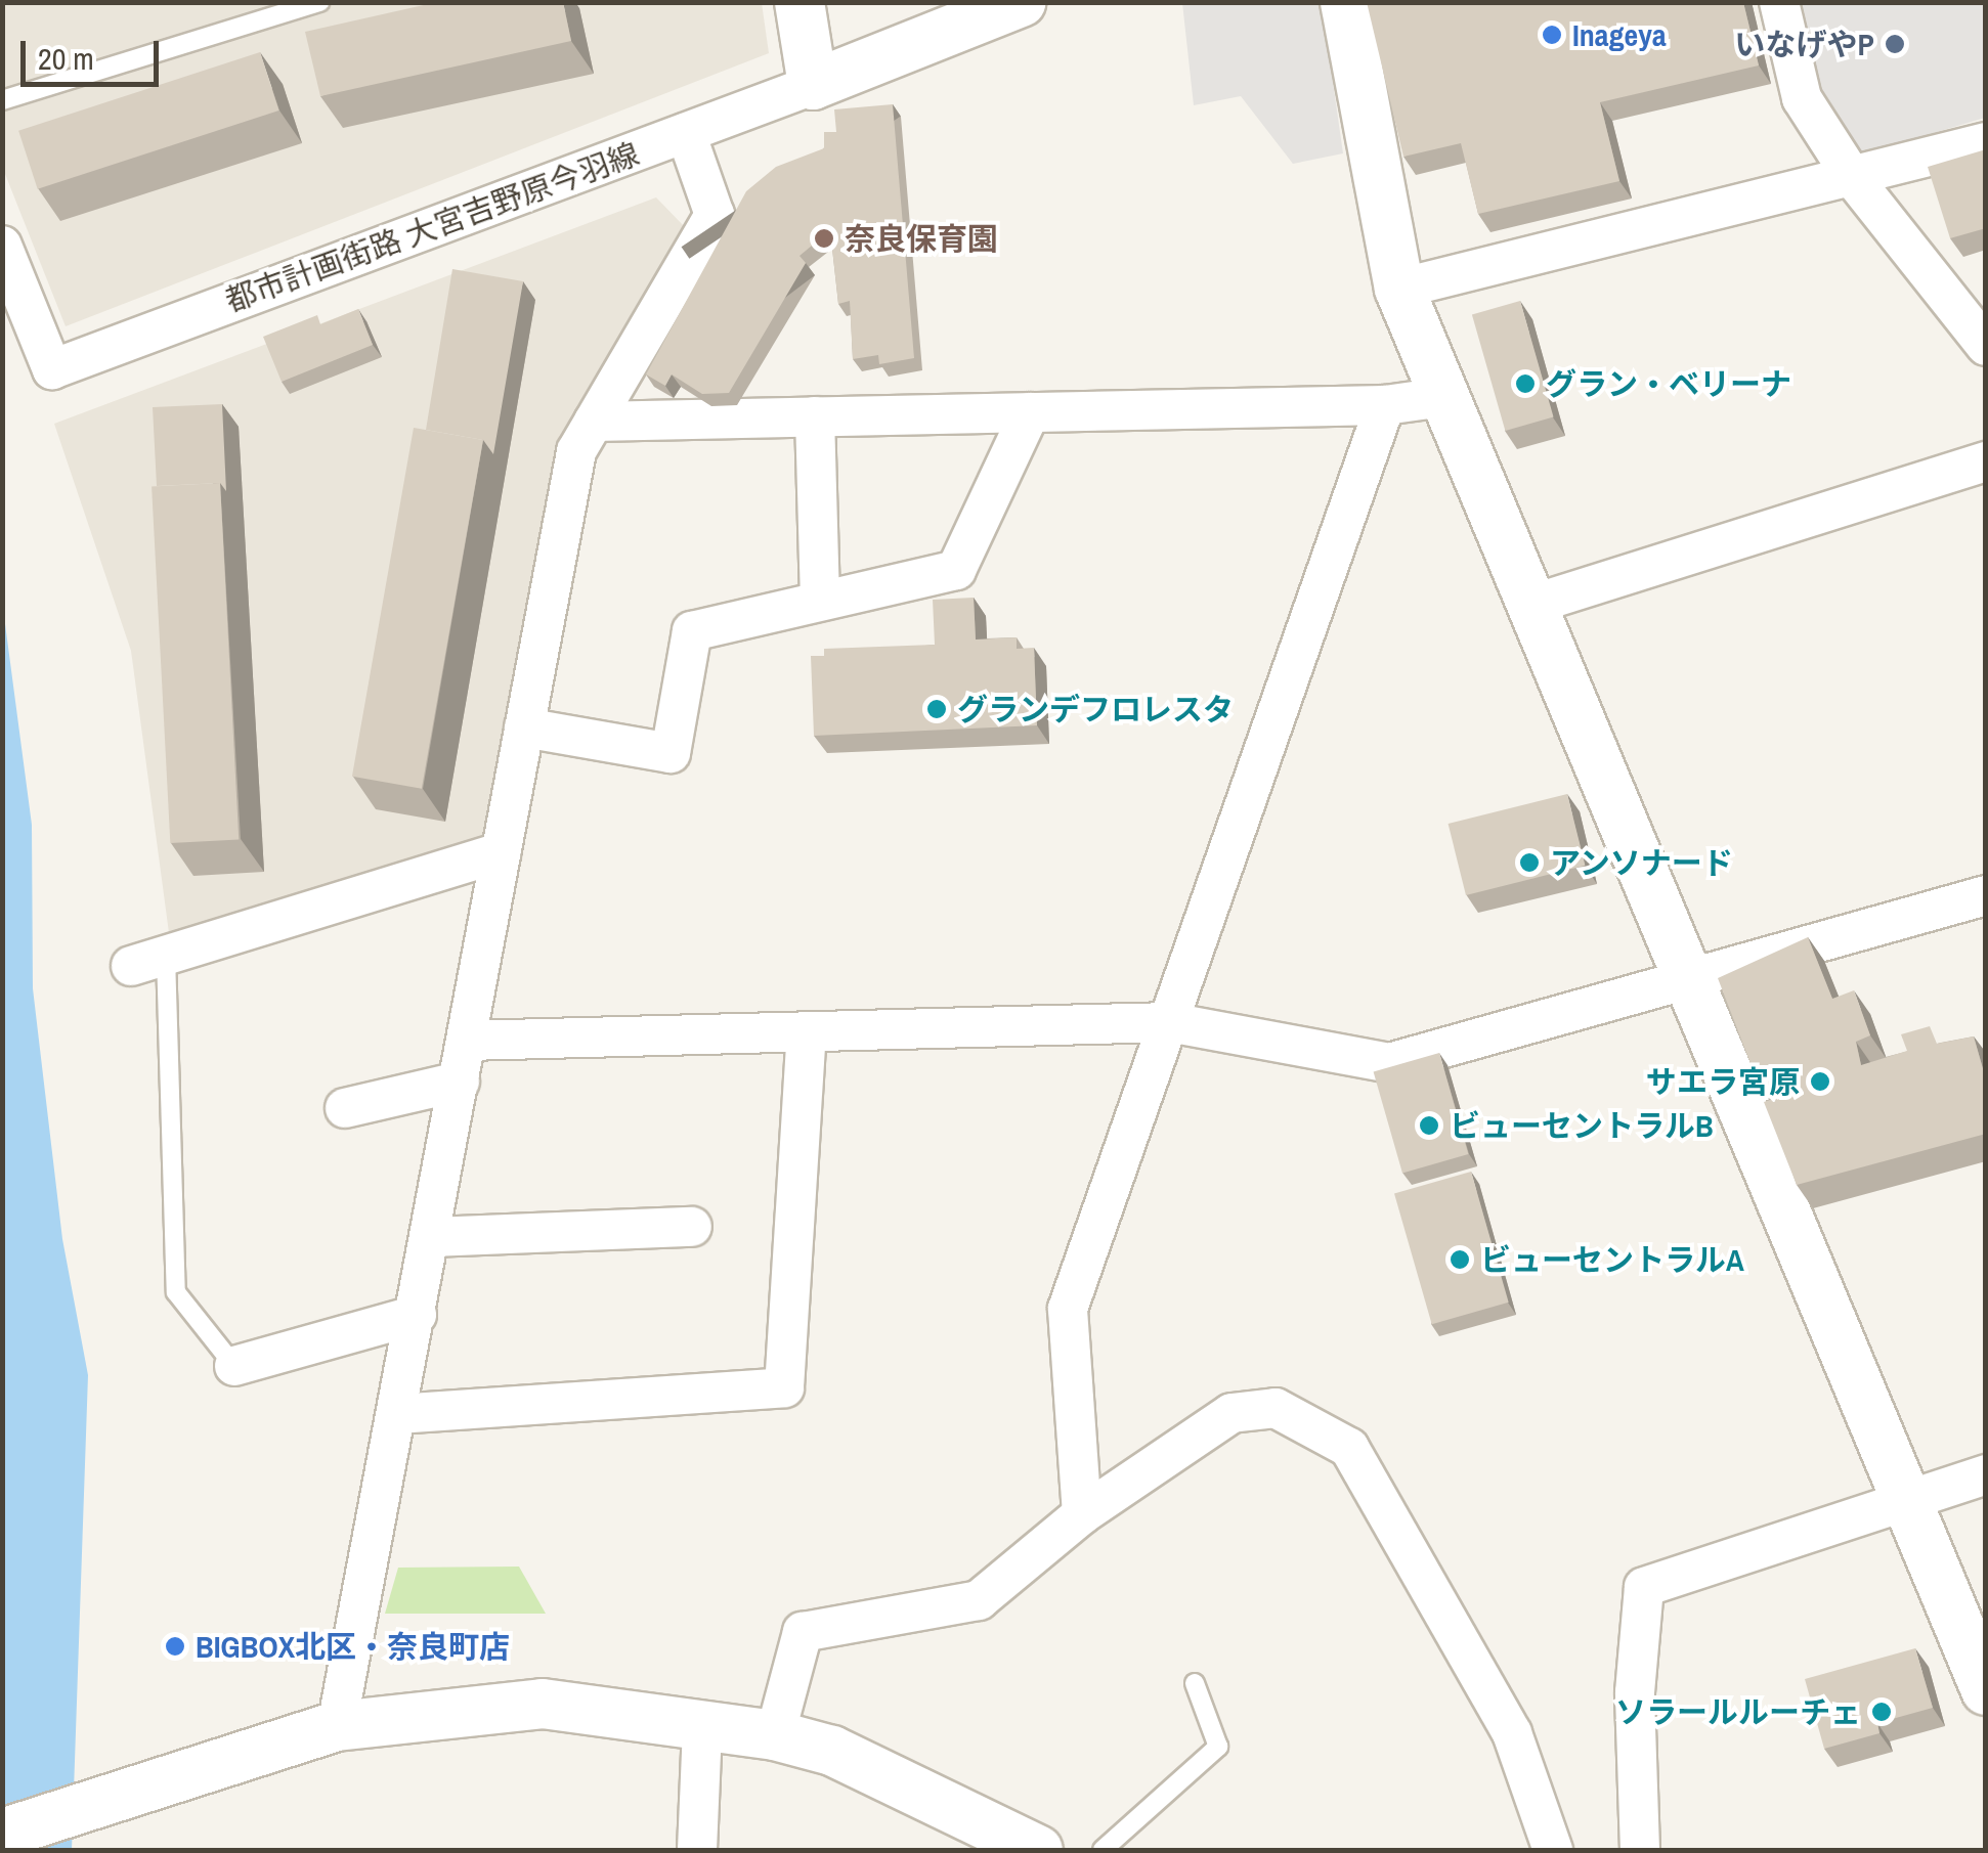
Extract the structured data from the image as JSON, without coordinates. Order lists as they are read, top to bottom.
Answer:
{
  "streets": {
    "street": ["都市計画街路 大宮吉野原今羽線"]
  },
  "places": [
    "Inageya",
    "いなげやP",
    "奈良保育園",
    "グラン・ベリーナ",
    "グランデフロレスタ",
    "アンソナード",
    "サエラ宮原",
    "ビューセントラルB",
    "ビューセントラルA",
    "BIGBOX北区・奈良町店",
    "ソラールルーチェ"
  ],
  "scale_bar": "20 m"
}
